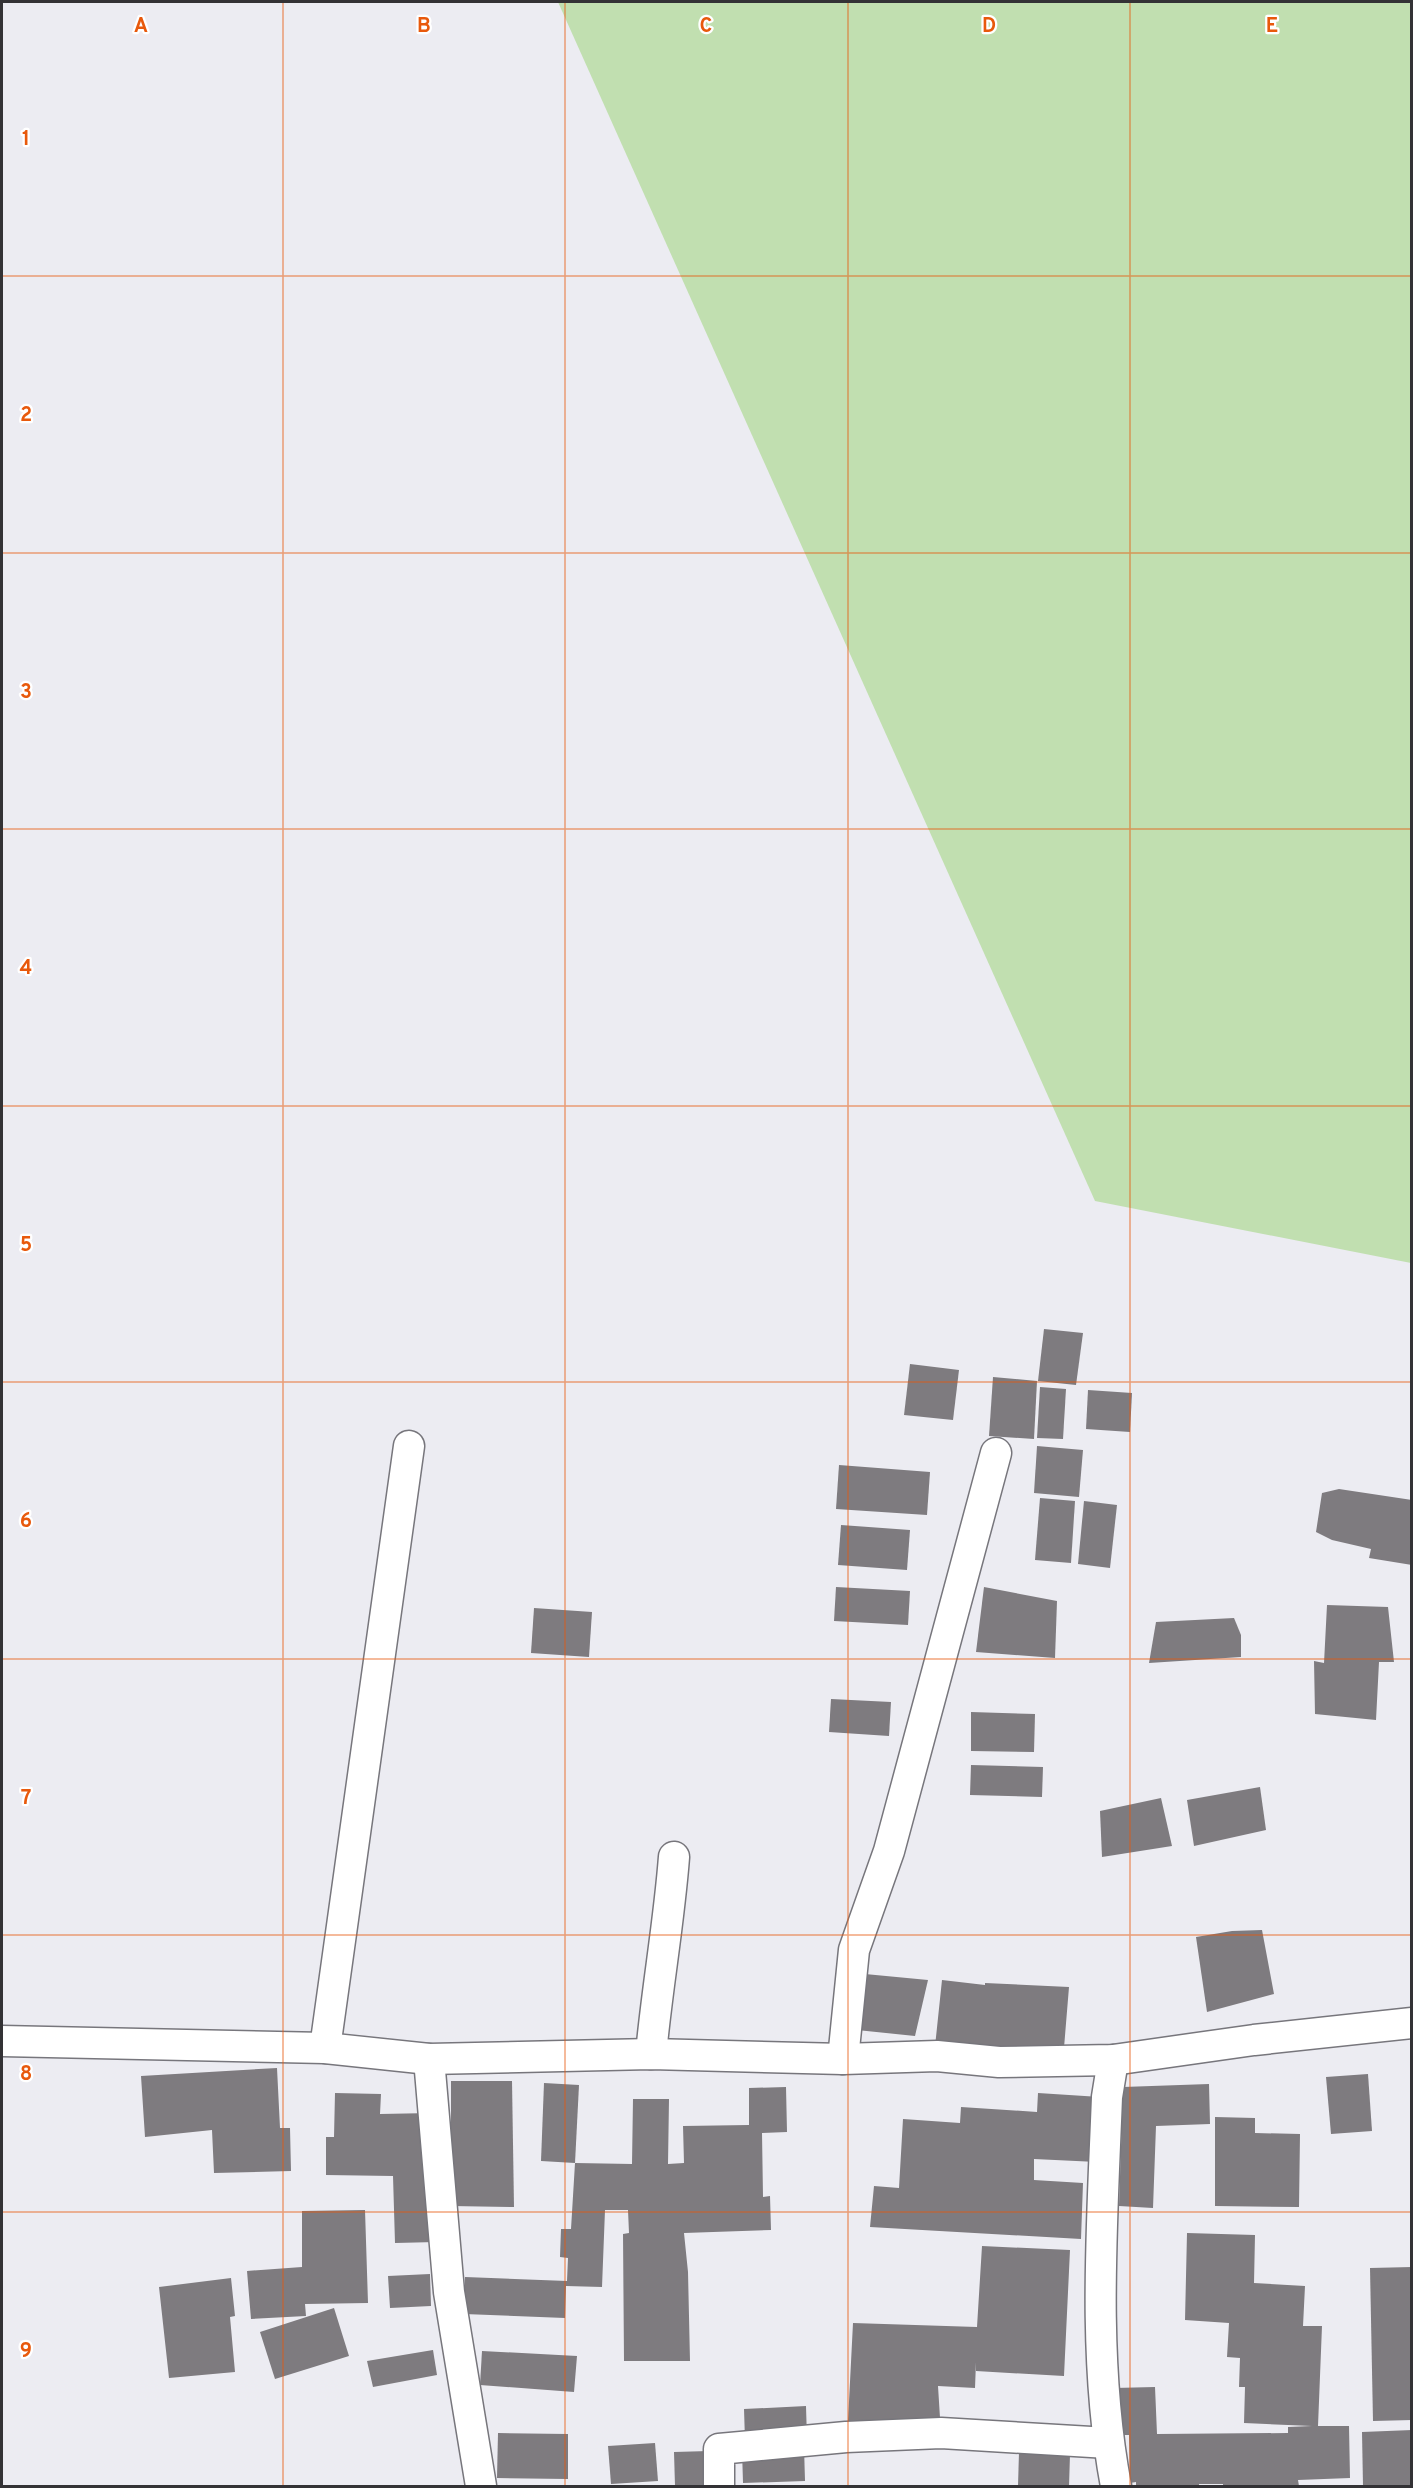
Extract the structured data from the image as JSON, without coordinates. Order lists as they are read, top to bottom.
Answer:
{
  "grid": {
    "columns": [
      "A",
      "B",
      "C",
      "D",
      "E"
    ],
    "rows": [
      "1",
      "2",
      "3",
      "4",
      "5",
      "6",
      "7",
      "8",
      "9"
    ]
  }
}
